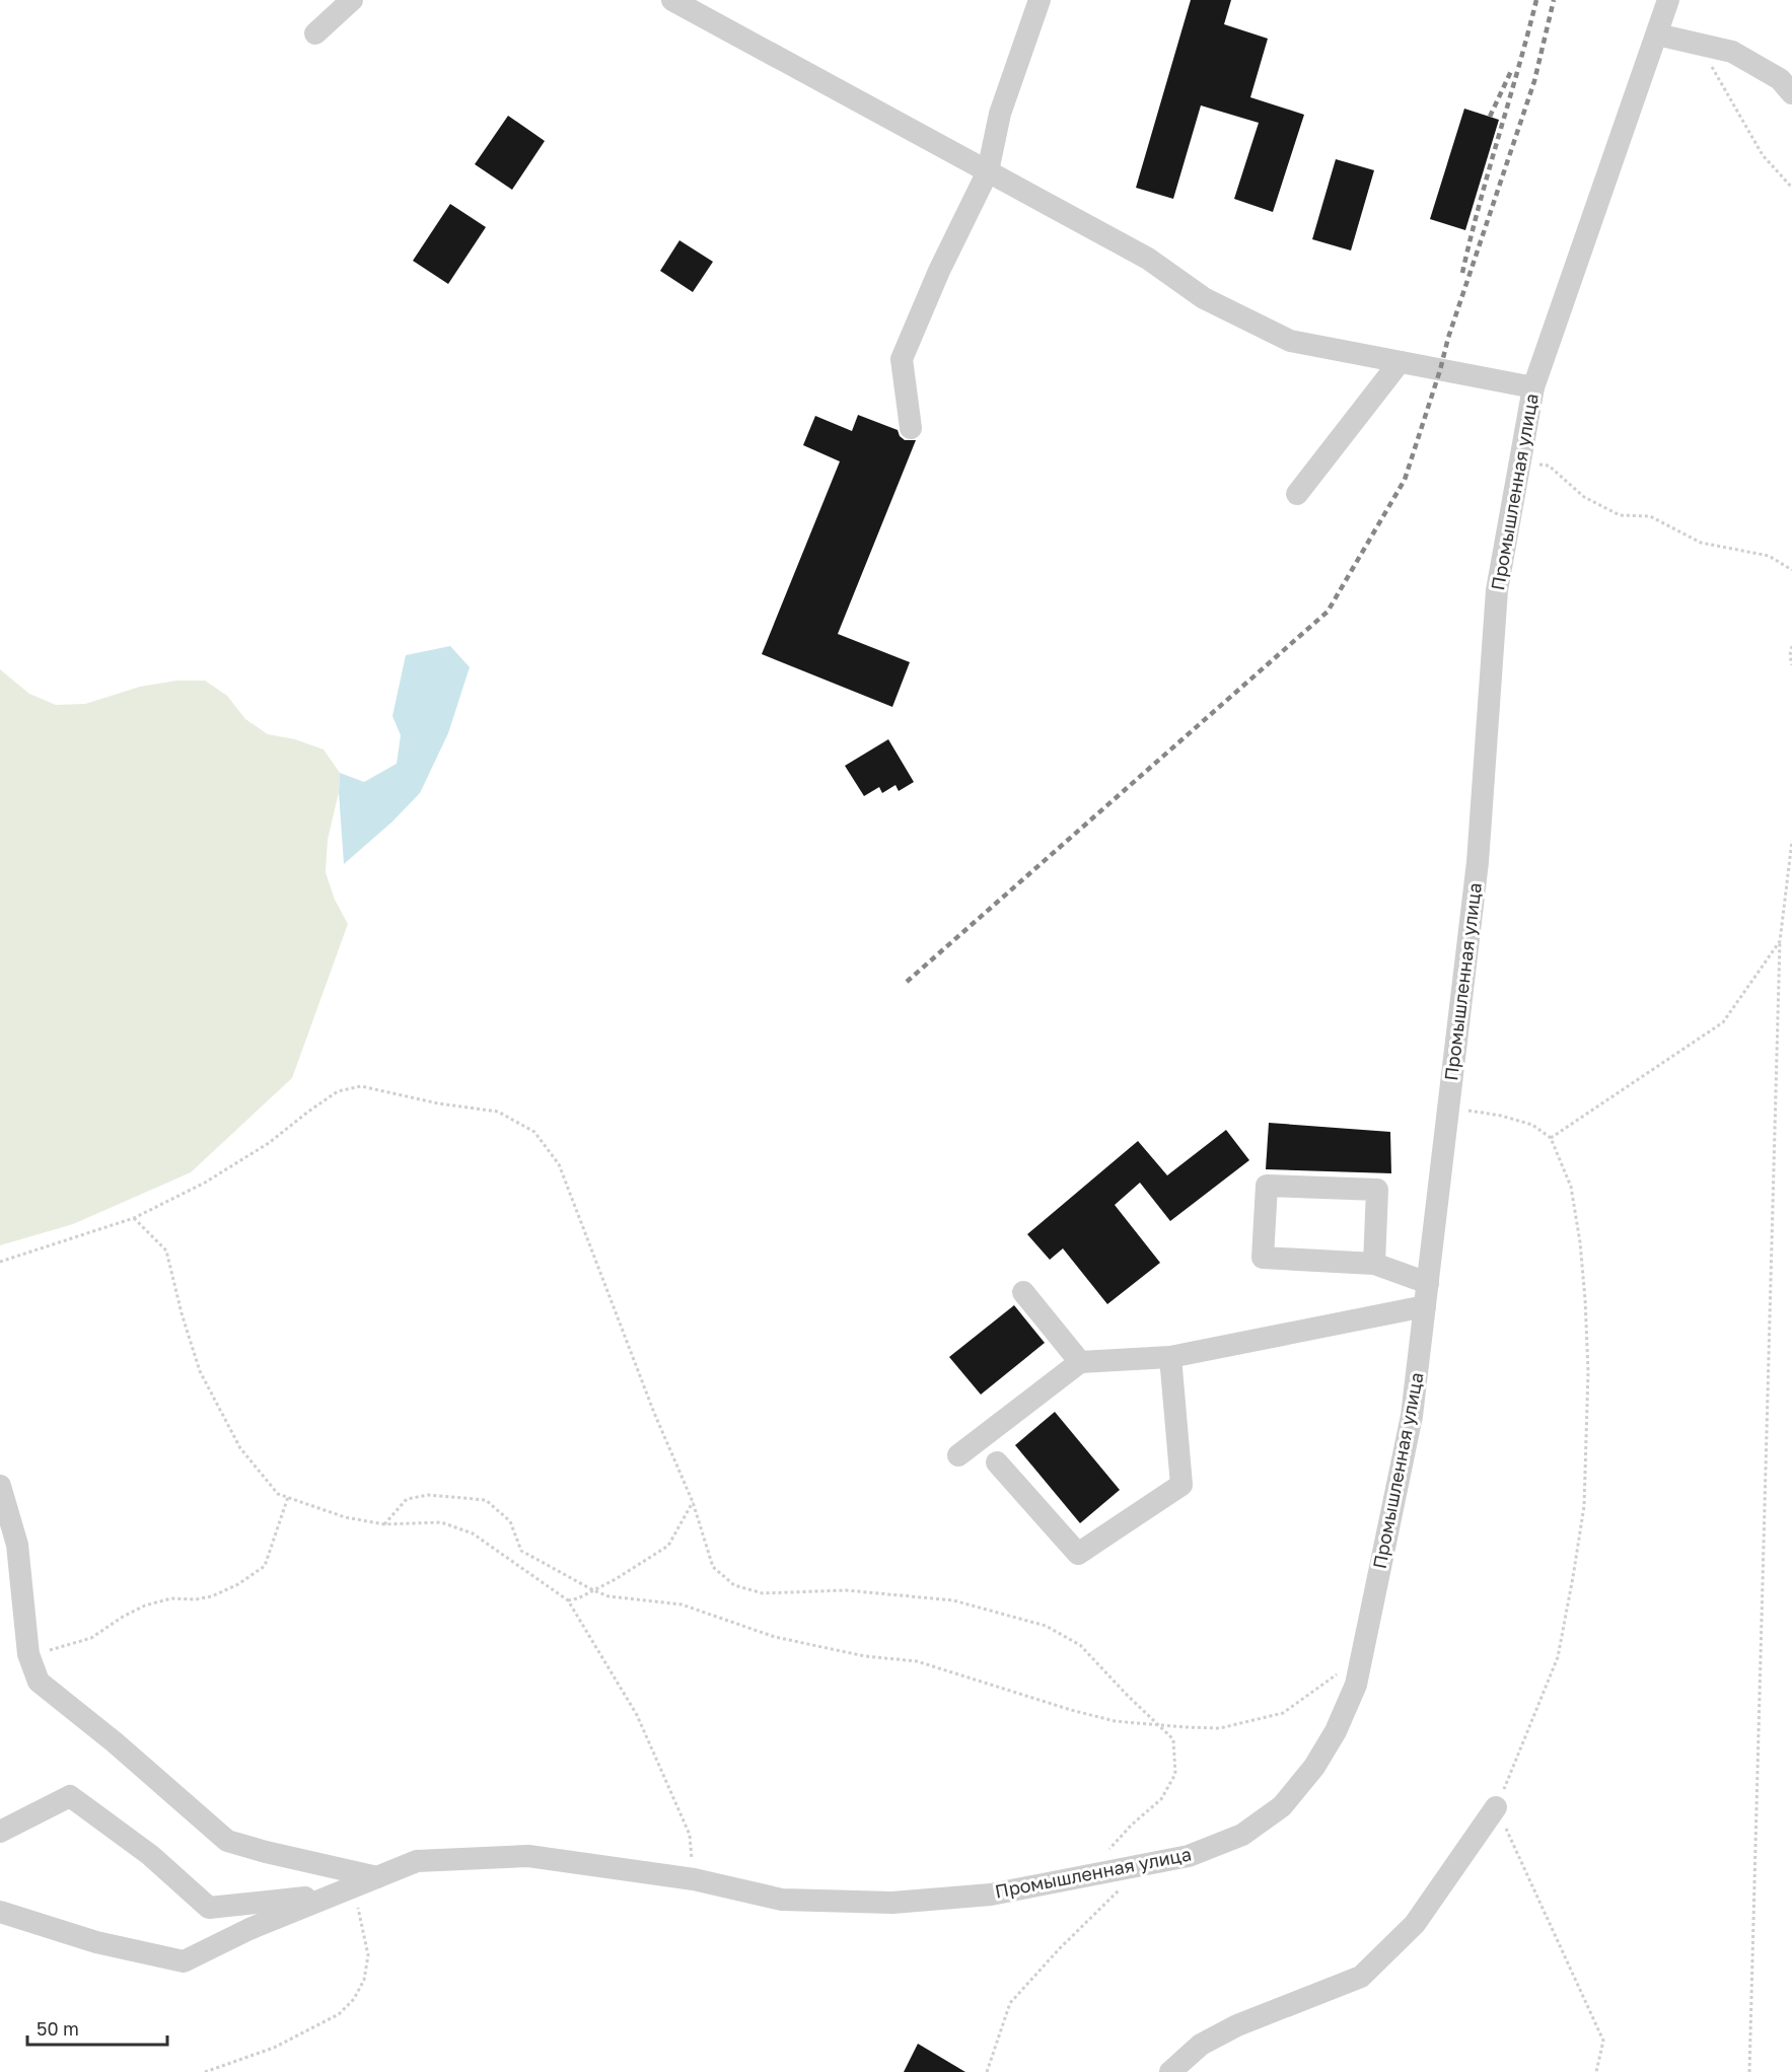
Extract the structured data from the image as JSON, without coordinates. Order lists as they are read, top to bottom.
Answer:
{
  "streets": {
    "street": ["Промышленная улица"]
  },
  "scale_bar": "50 m"
}
